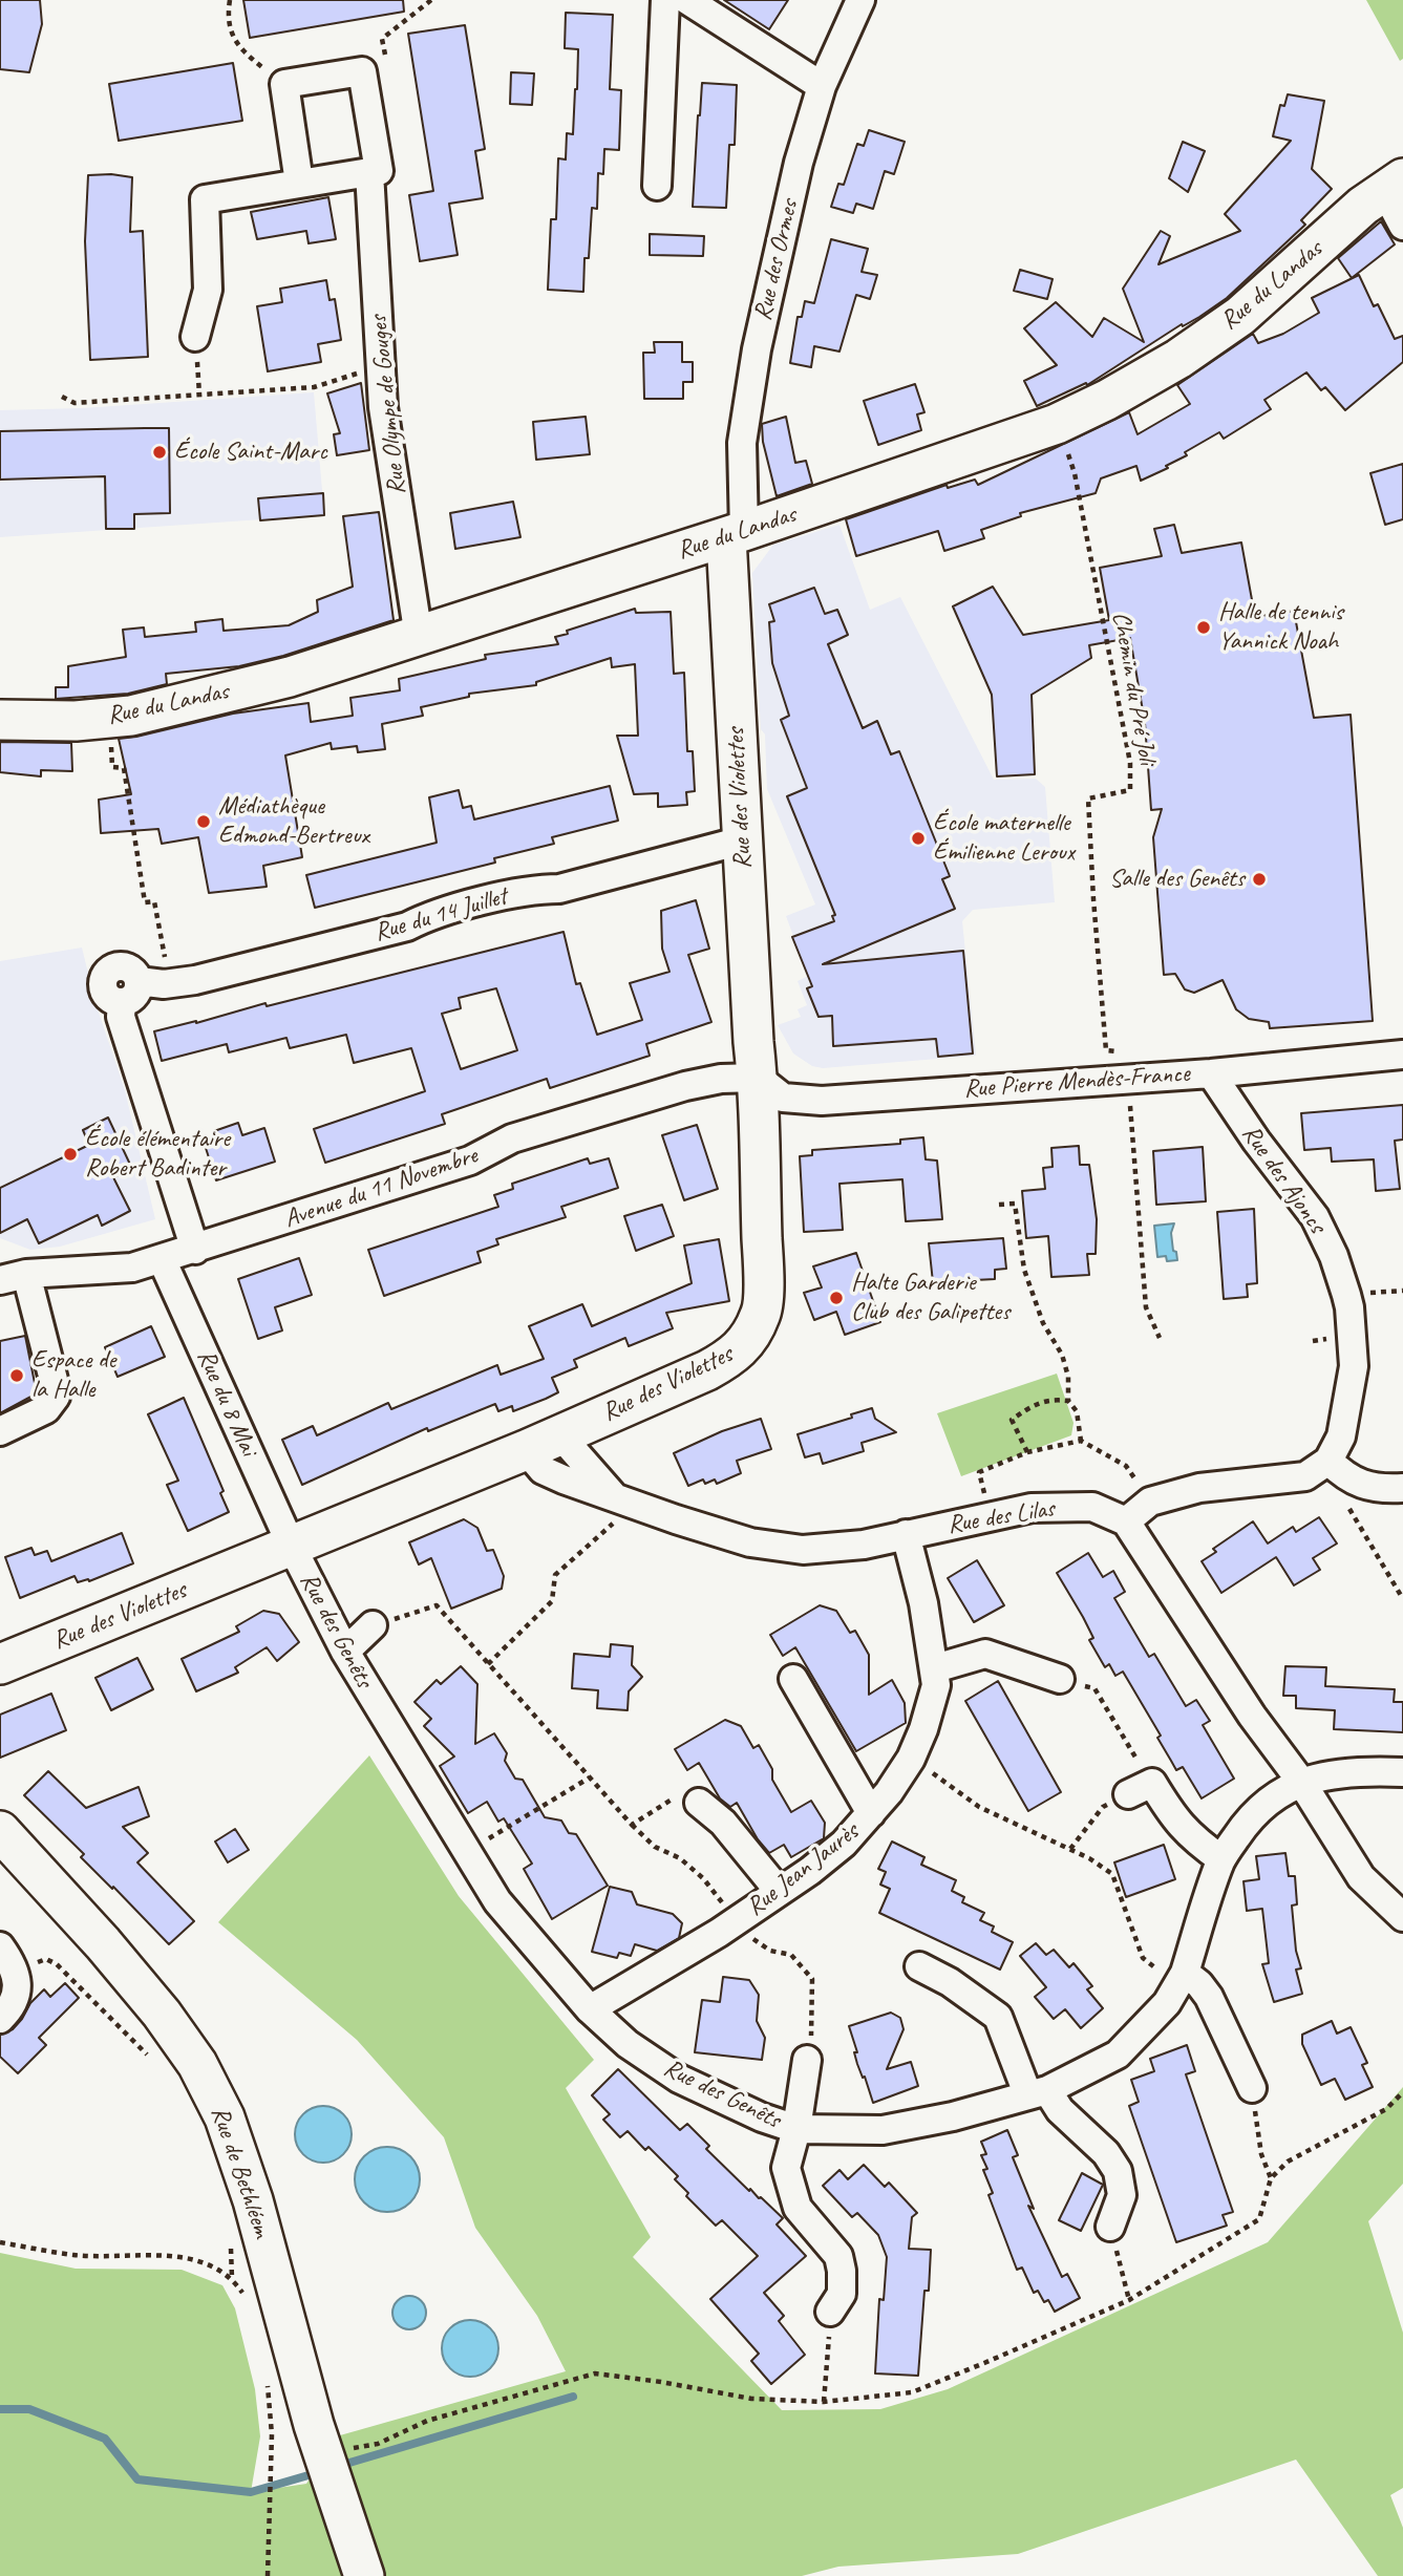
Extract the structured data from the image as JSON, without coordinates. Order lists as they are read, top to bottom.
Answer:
{
  "streets": {
    "street": [
      "Rue des Ormes",
      "Rue du Landas",
      "Rue Olympe de Gouges",
      "Rue des Violettes",
      "Rue du 14 Juillet",
      "Rue Pierre Mendès-France",
      "Rue des Ajoncs",
      "Avenue du 11 Novembre",
      "Rue du 8 Mai",
      "Rue des Lilas",
      "Rue des Genêts",
      "Rue Jean Jaurès",
      "Rue de Bethléem"
    ],
    "path": ["Chemin du Pré Joli"]
  },
  "crossings": [
    ["Rue des Ormes", "Rue du Landas"],
    ["Rue des Ormes", "Rue des Violettes"],
    ["Rue du Landas", "Rue Olympe de Gouges"],
    ["Rue du Landas", "Chemin du Pré Joli"],
    ["Rue du Landas", "Rue des Violettes"],
    ["Chemin du Pré Joli", "Rue Pierre Mendès-France"],
    ["Rue des Violettes", "Rue du 14 Juillet"],
    ["Rue des Violettes", "Rue Pierre Mendès-France"],
    ["Rue des Violettes", "Avenue du 11 Novembre"],
    ["Rue des Violettes", "Rue du 8 Mai"],
    ["Rue des Violettes", "Rue des Lilas"],
    ["Rue des Violettes", "Rue des Genêts"],
    ["Rue du 14 Juillet", "Avenue du 11 Novembre"],
    ["Rue Pierre Mendès-France", "Rue des Ajoncs"],
    ["Rue Pierre Mendès-France", "Avenue du 11 Novembre"],
    ["Avenue du 11 Novembre", "Rue du 8 Mai"],
    ["Rue du 8 Mai", "Rue des Genêts"],
    ["Rue des Lilas", "Rue Jean Jaurès"],
    ["Rue des Genêts", "Rue Jean Jaurès"]
  ],
  "places": [
    "École Saint-Marc",
    "Halle de tennis Yannick Noah",
    "Médiathèque Edmond-Bertreux",
    "École maternelle Émilienne Leroux",
    "Salle des Genêts",
    "École élémentaire Robert Badinter",
    "Halte Garderie Club des Galipettes",
    "Espace de la Halle"
  ]
}
